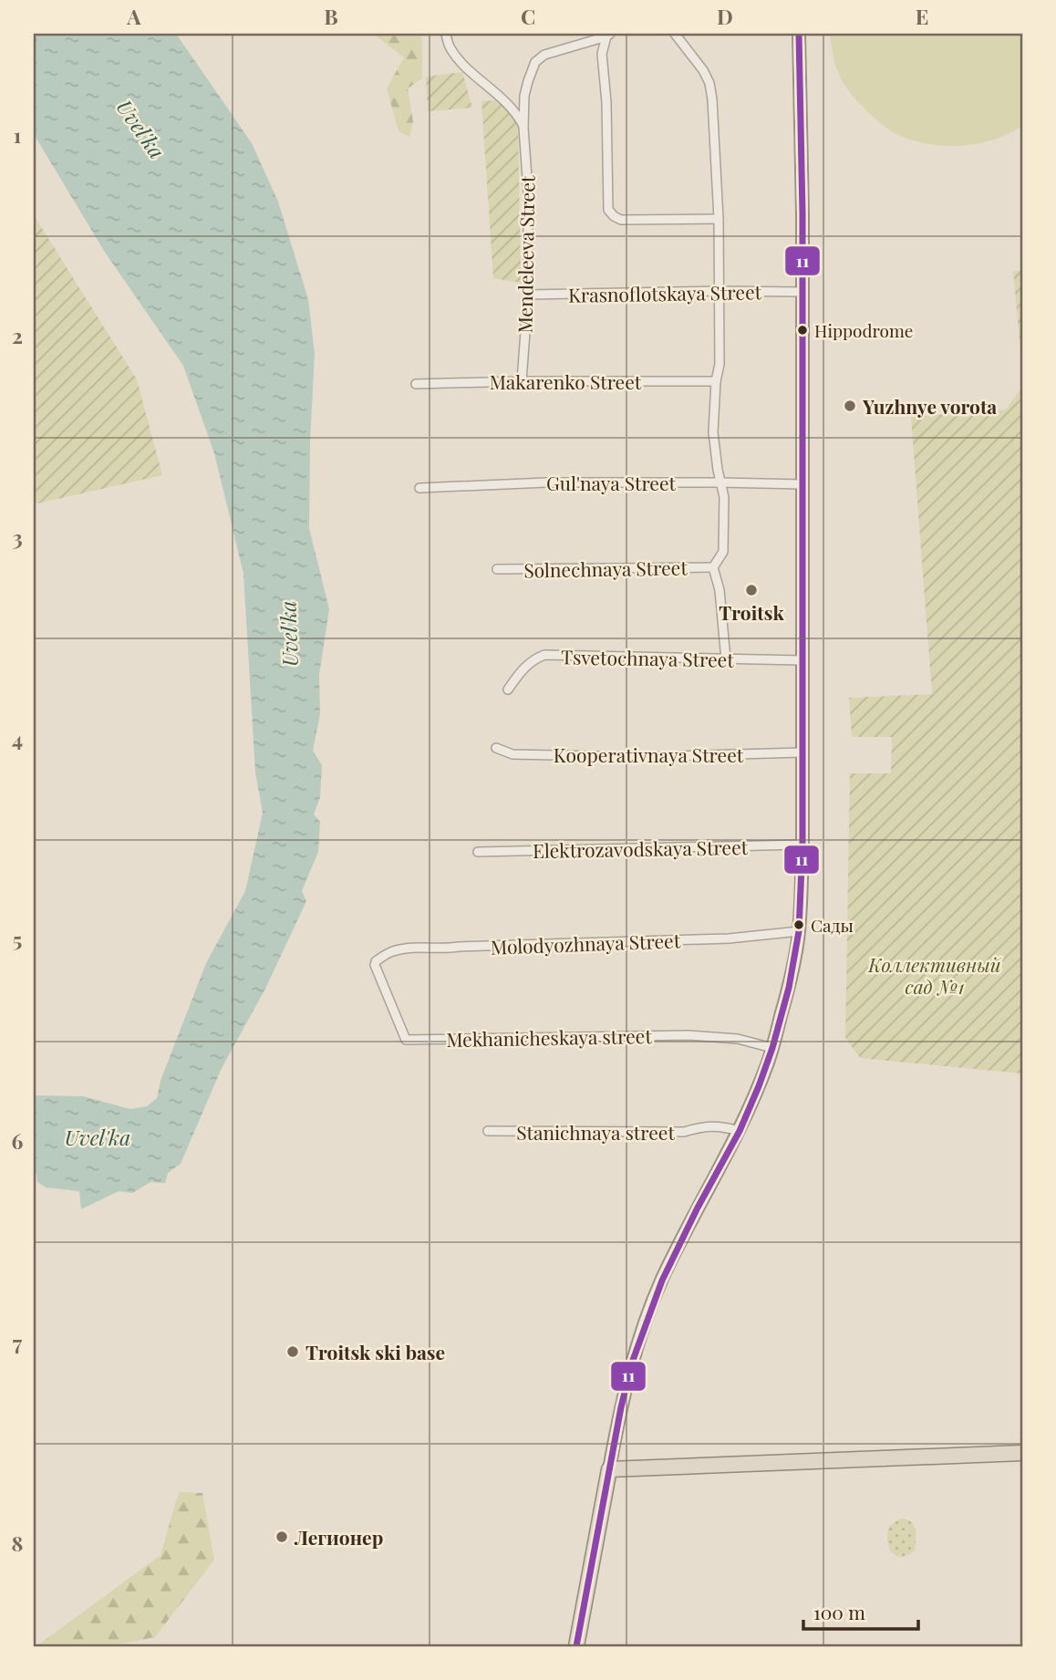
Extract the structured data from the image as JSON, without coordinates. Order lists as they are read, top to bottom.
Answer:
{
  "streets": {
    "street": [
      "Mendeleeva Street",
      "Krasnoflotskaya Street",
      "Makarenko Street",
      "Gul'naya Street",
      "Solnechnaya Street",
      "Tsvetochnaya Street",
      "Kooperativnaya Street",
      "Elektrozavodskaya Street",
      "Molodyozhnaya Street",
      "Mekhanicheskaya street",
      "Stanichnaya street"
    ]
  },
  "crossings": [
    ["Mendeleeva Street", "Krasnoflotskaya Street"],
    ["Mendeleeva Street", "Makarenko Street"],
    ["Molodyozhnaya Street", "Mekhanicheskaya street"]
  ],
  "water": ["Uvel'ka"],
  "parks": ["Коллективный сад №1"],
  "places": [
    "Hippodrome",
    "Yuzhnye vorota",
    "Troitsk",
    "Сады",
    "Troitsk ski base",
    "Легионер"
  ],
  "lines": ["transit line 11"],
  "scale_bar": "100 m",
  "grid": {
    "columns": [
      "A",
      "B",
      "C",
      "D",
      "E"
    ],
    "rows": [
      "1",
      "2",
      "3",
      "4",
      "5",
      "6",
      "7",
      "8"
    ]
  }
}
